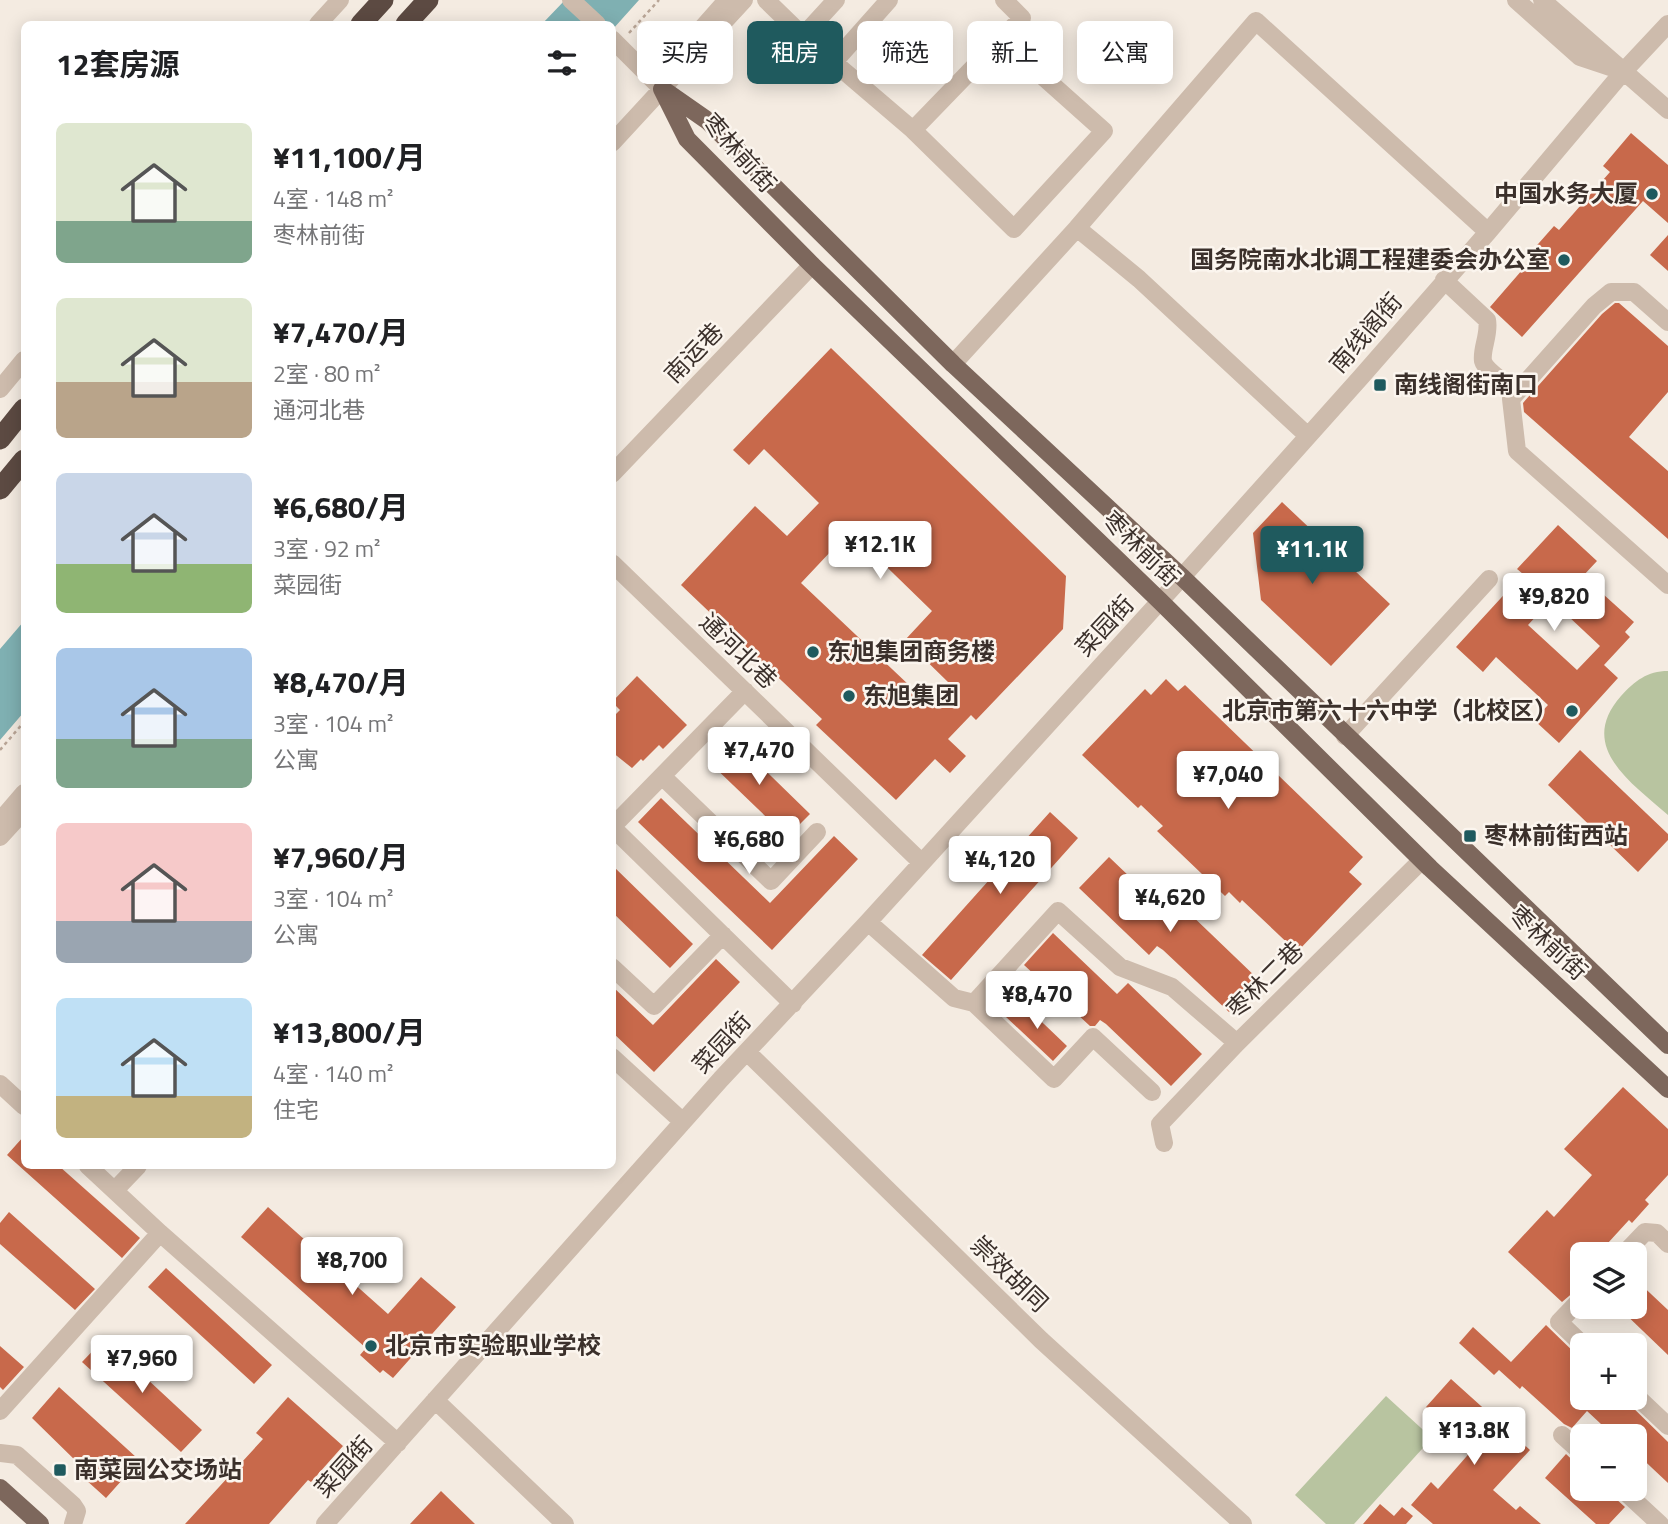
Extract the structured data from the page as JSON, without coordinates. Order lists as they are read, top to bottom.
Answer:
{
  "streets": {
    "main road": ["枣林前街"],
    "street": [
      "南线阁街",
      "南运巷",
      "菜园街",
      "通河北巷",
      "枣林二巷",
      "崇效胡同"
    ]
  },
  "crossings": [
    ["枣林前街", "南线阁街"],
    ["枣林前街", "南运巷"],
    ["枣林前街", "菜园街"],
    ["枣林前街", "枣林二巷"],
    ["南线阁街", "菜园街"],
    ["菜园街", "通河北巷"],
    ["菜园街", "崇效胡同"]
  ],
  "places": {
    "other": [
      "中国水务大厦",
      "国务院南水北调工程建委会办公室",
      "东旭集团商务楼",
      "东旭集团",
      "北京市第六十六中学（北校区）",
      "北京市实验职业学校"
    ],
    "transit": ["南线阁街南口", "枣林前街西站", "南菜园公交场站"]
  },
  "page": {
    "chip": [
      "买房",
      "租房",
      "筛选",
      "新上",
      "公寓"
    ],
    "heading": "12套房源",
    "list": [
      {
        "name": "¥11,100/月",
        "note": "4室 · 148 m² · 枣林前街"
      },
      {
        "name": "¥7,470/月",
        "note": "2室 · 80 m² · 通河北巷"
      },
      {
        "name": "¥6,680/月",
        "note": "3室 · 92 m² · 菜园街"
      },
      {
        "name": "¥8,470/月",
        "note": "3室 · 104 m² · 公寓"
      },
      {
        "name": "¥7,960/月",
        "note": "3室 · 104 m² · 公寓"
      },
      {
        "name": "¥13,800/月",
        "note": "4室 · 140 m² · 住宅"
      }
    ],
    "price": [
      "¥12.1K",
      "¥11.1K",
      "¥9,820",
      "¥7,470",
      "¥7,040",
      "¥6,680",
      "¥4,120",
      "¥4,620",
      "¥8,470",
      "¥8,700",
      "¥7,960",
      "¥13.8K"
    ],
    "map_buttons": ["+", "−"]
  }
}
